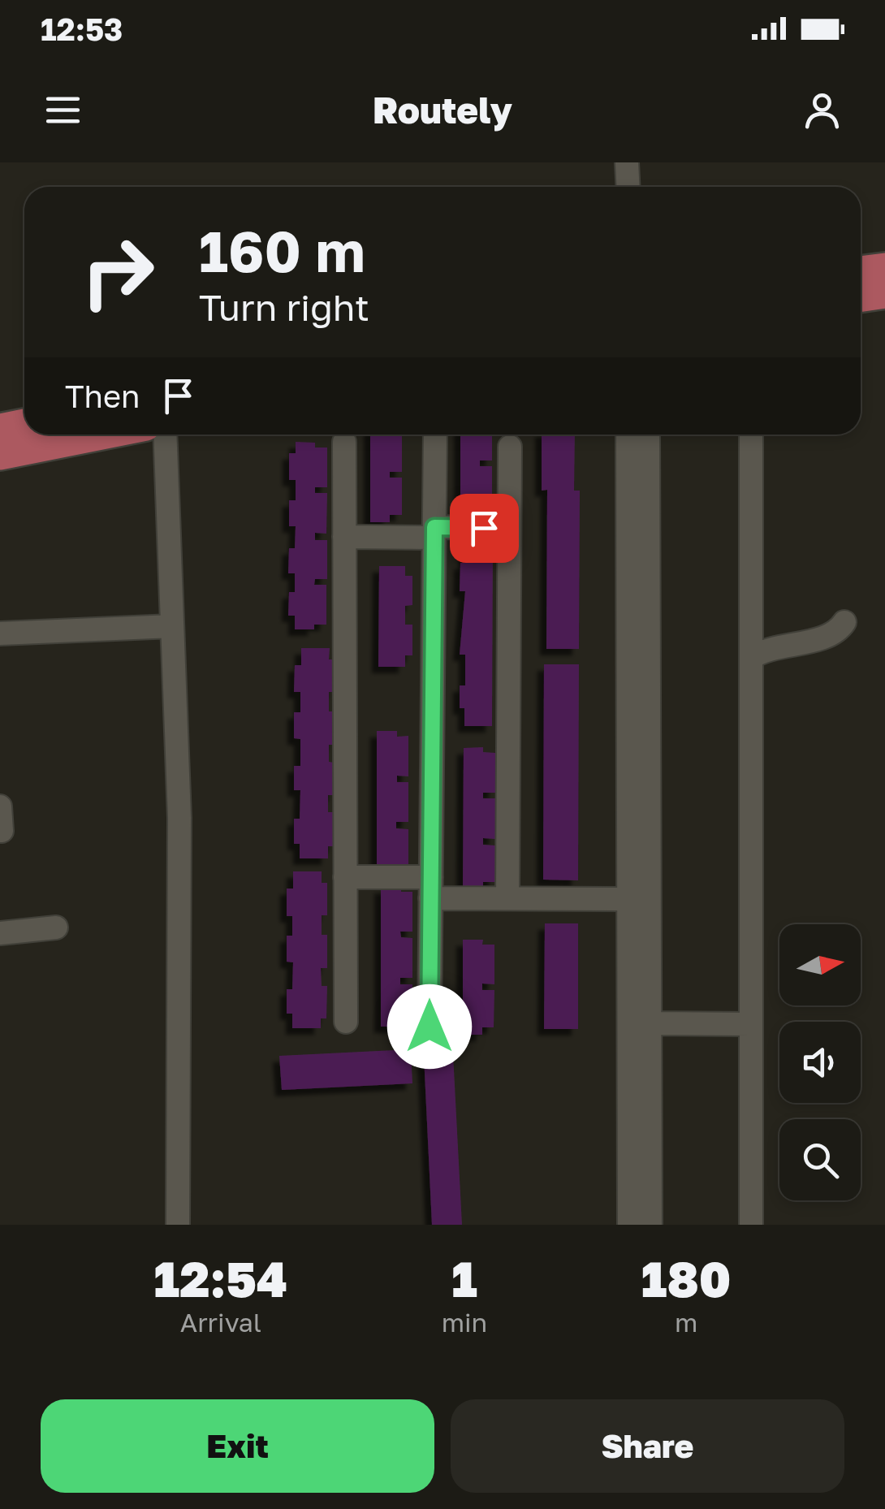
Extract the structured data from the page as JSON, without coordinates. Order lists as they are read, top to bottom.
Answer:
{
  "north": "right",
  "page": {
    "status": "12:53",
    "header": "Routely",
    "turn": ["160 m", "Turn right"],
    "then": "Then",
    "eta": [
      "12:54",
      "Arrival",
      "1",
      "min",
      "180",
      "m"
    ],
    "buttons": ["Exit", "Share"]
  }
}
